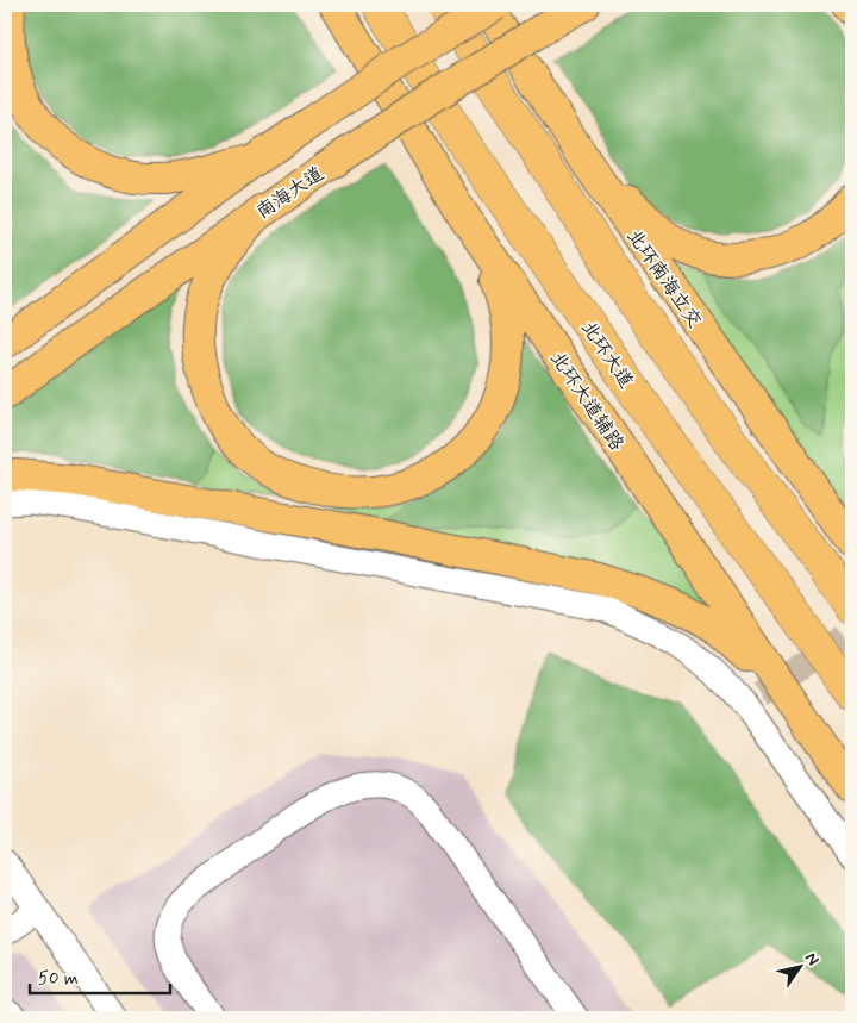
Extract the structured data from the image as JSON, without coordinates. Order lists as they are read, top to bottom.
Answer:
{
  "streets": {
    "highway": ["北环大道"],
    "main road": ["南海大道", "北环南海立交", "北环大道辅路"]
  },
  "scale_bar": "50 m",
  "north": "top right"
}
